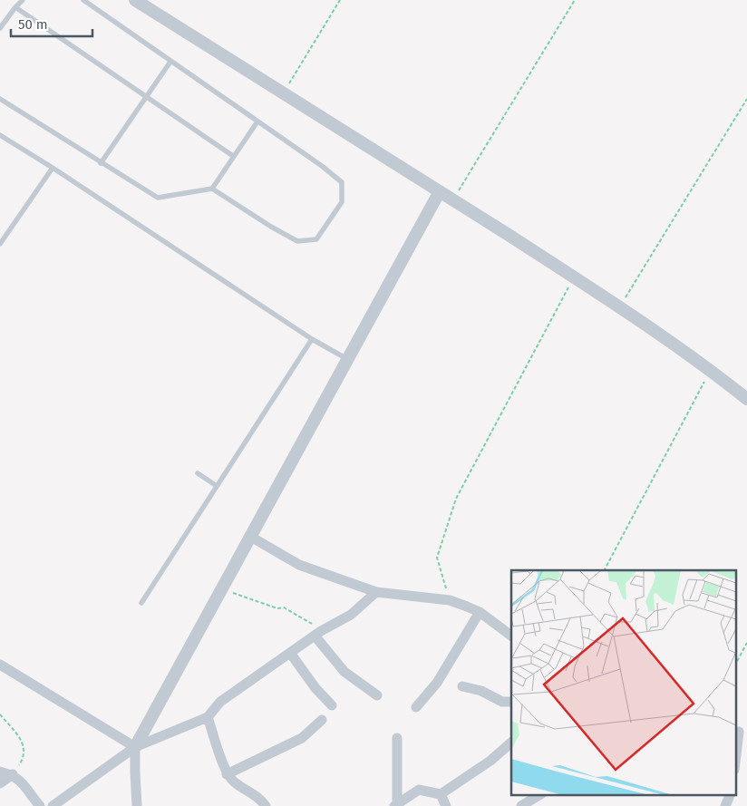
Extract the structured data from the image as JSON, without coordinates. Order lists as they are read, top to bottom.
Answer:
{
  "scale_bar": "50 m"
}
